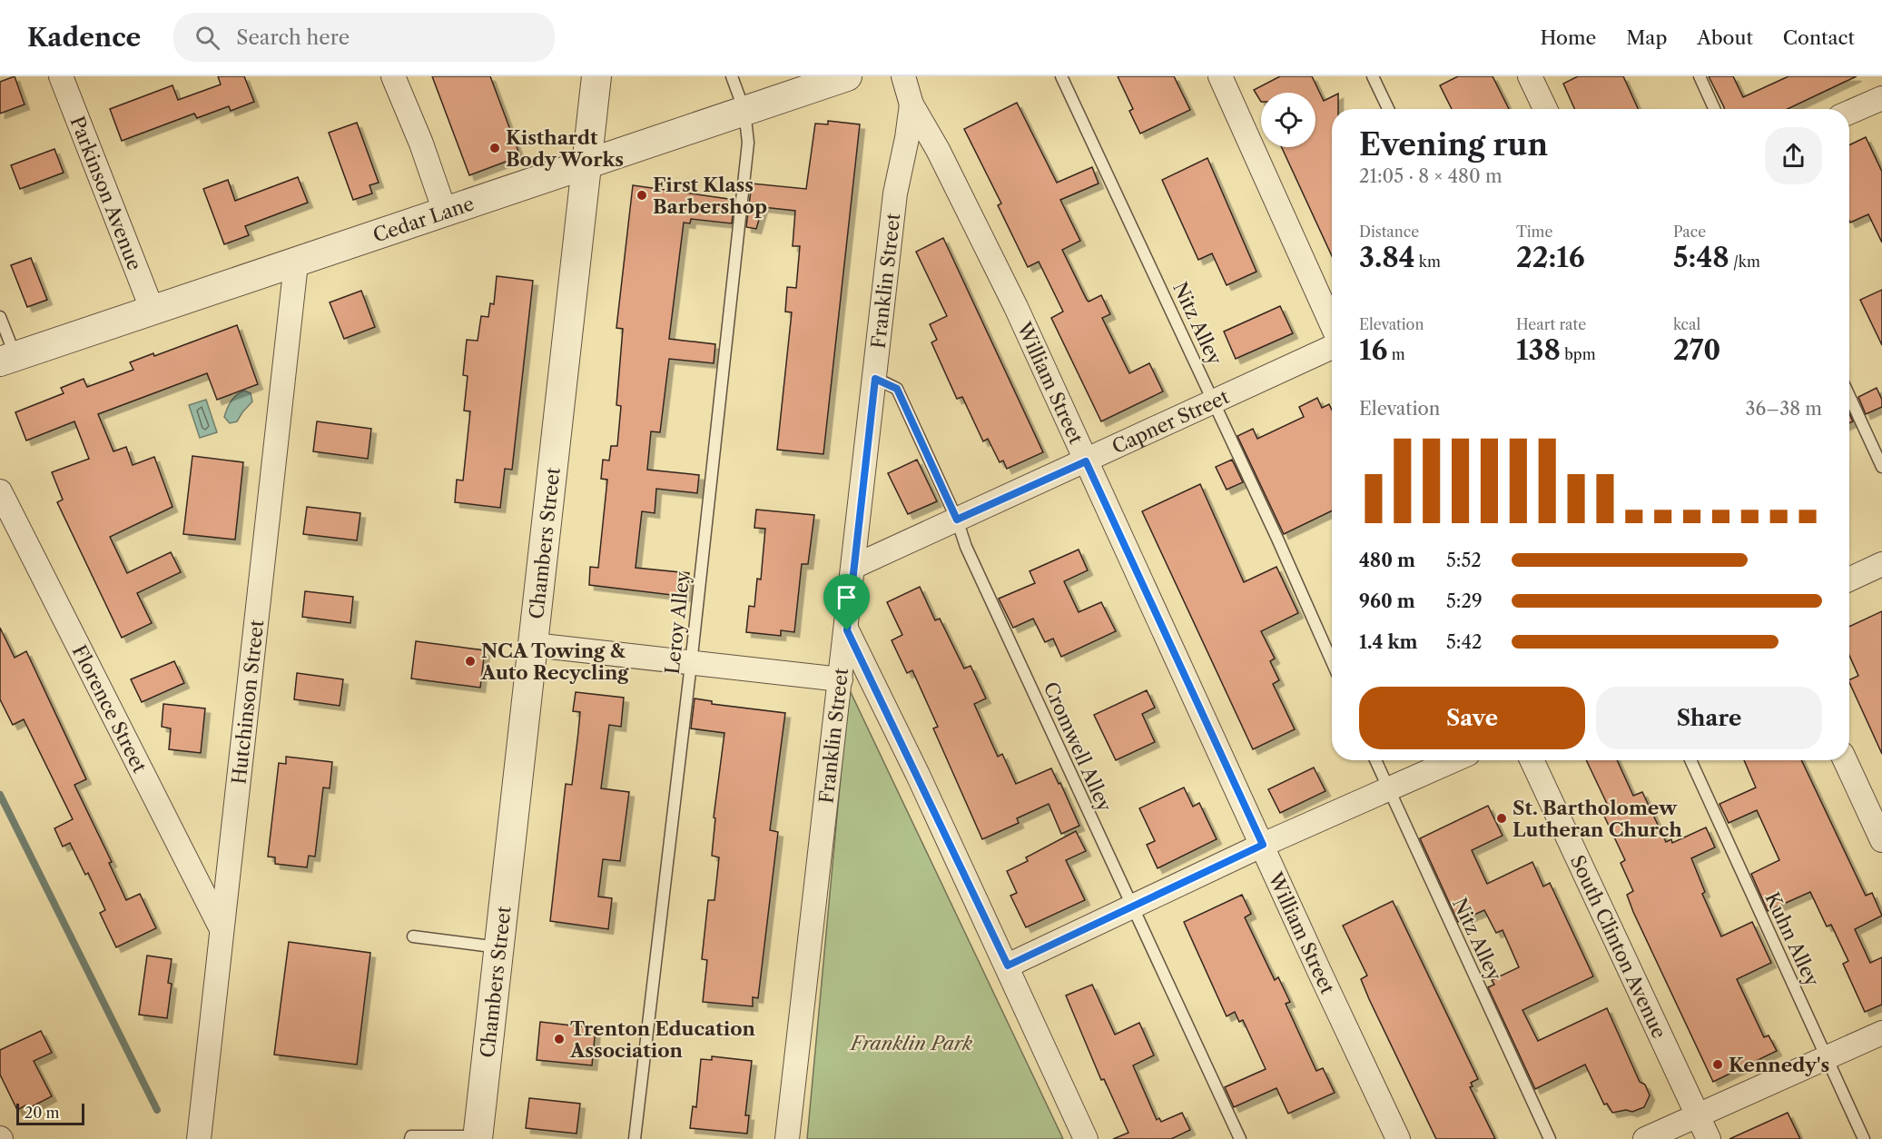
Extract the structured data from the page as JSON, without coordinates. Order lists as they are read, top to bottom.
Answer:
{
  "streets": {
    "street": [
      "Parkinson Avenue",
      "Cedar Lane",
      "Franklin Street",
      "William Street",
      "Capner Street",
      "Chambers Street",
      "Hutchinson Street",
      "Florence Street",
      "South Clinton Avenue"
    ],
    "lane": [
      "Nitz Alley",
      "Leroy Alley",
      "Cromwell Alley",
      "Kuhn Alley"
    ]
  },
  "crossings": [
    ["Parkinson Avenue", "Cedar Lane"],
    ["Cedar Lane", "Chambers Street"],
    ["Cedar Lane", "Leroy Alley"],
    ["Cedar Lane", "Hutchinson Street"],
    ["Franklin Street", "William Street"],
    ["Franklin Street", "Capner Street"],
    ["Franklin Street", "Cromwell Alley"],
    ["Nitz Alley", "Capner Street"],
    ["William Street", "Capner Street"],
    ["Capner Street", "Cromwell Alley"],
    ["Hutchinson Street", "Florence Street"]
  ],
  "parks": ["Franklin Park"],
  "places": [
    "Kisthardt Body Works",
    "First Klass Barbershop",
    "NCA Towing & Auto Recycling",
    "St. Bartholomew Lutheran Church",
    "Trenton Education Association",
    "Kennedy's"
  ],
  "scale_bar": "20 m",
  "page": {
    "header": "Kadence",
    "search": "Search here",
    "nav": [
      "Home",
      "Map",
      "About",
      "Contact"
    ],
    "heading": ["Evening run", "21:05 · 8 × 480 m"],
    "stats": [
      ["Distance", "3.84 km"],
      ["Time", "22:16"],
      ["Pace", "5:48 /km"],
      ["Elevation", "16 m"],
      ["Heart rate", "138 bpm"],
      ["kcal", "270"]
    ],
    "chart": ["Elevation", "36–38 m"],
    "list": [
      {
        "name": "480 m",
        "note": "5:52"
      },
      {
        "name": "960 m",
        "note": "5:29"
      },
      {
        "name": "1.4 km",
        "note": "5:42"
      }
    ],
    "buttons": ["Save", "Share"],
    "scale": "20 m"
  }
}
